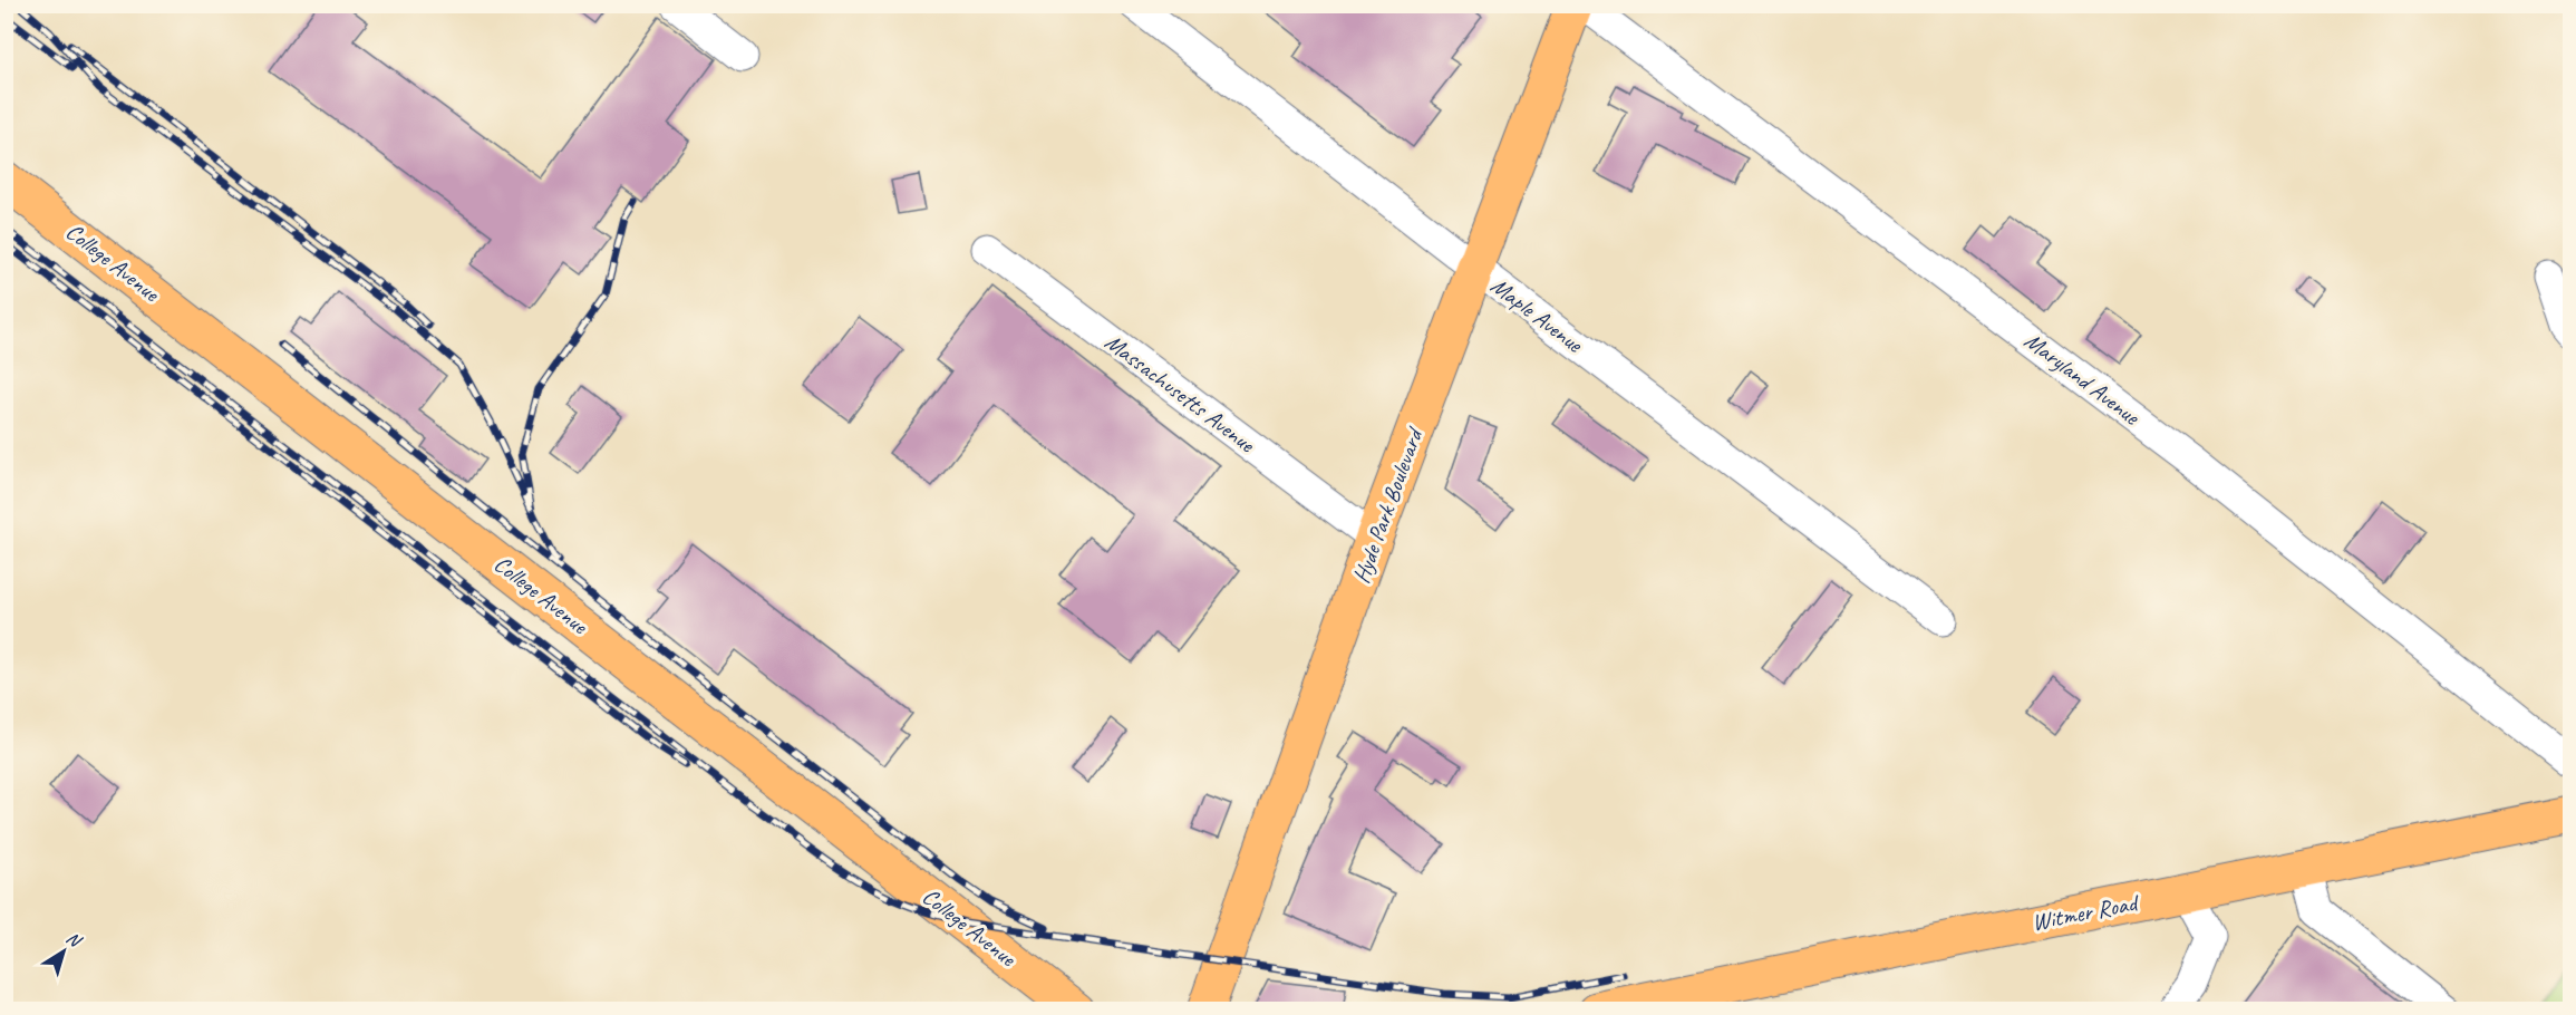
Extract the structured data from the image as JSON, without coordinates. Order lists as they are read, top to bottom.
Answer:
{
  "streets": {
    "main road": ["College Avenue", "Hyde Park Boulevard", "Witmer Road"],
    "street": ["Maple Avenue", "Maryland Avenue", "Massachusetts Avenue"]
  },
  "crossings": [
    ["Maple Avenue", "Hyde Park Boulevard"],
    ["Massachusetts Avenue", "Hyde Park Boulevard"]
  ],
  "north": "top right"
}
